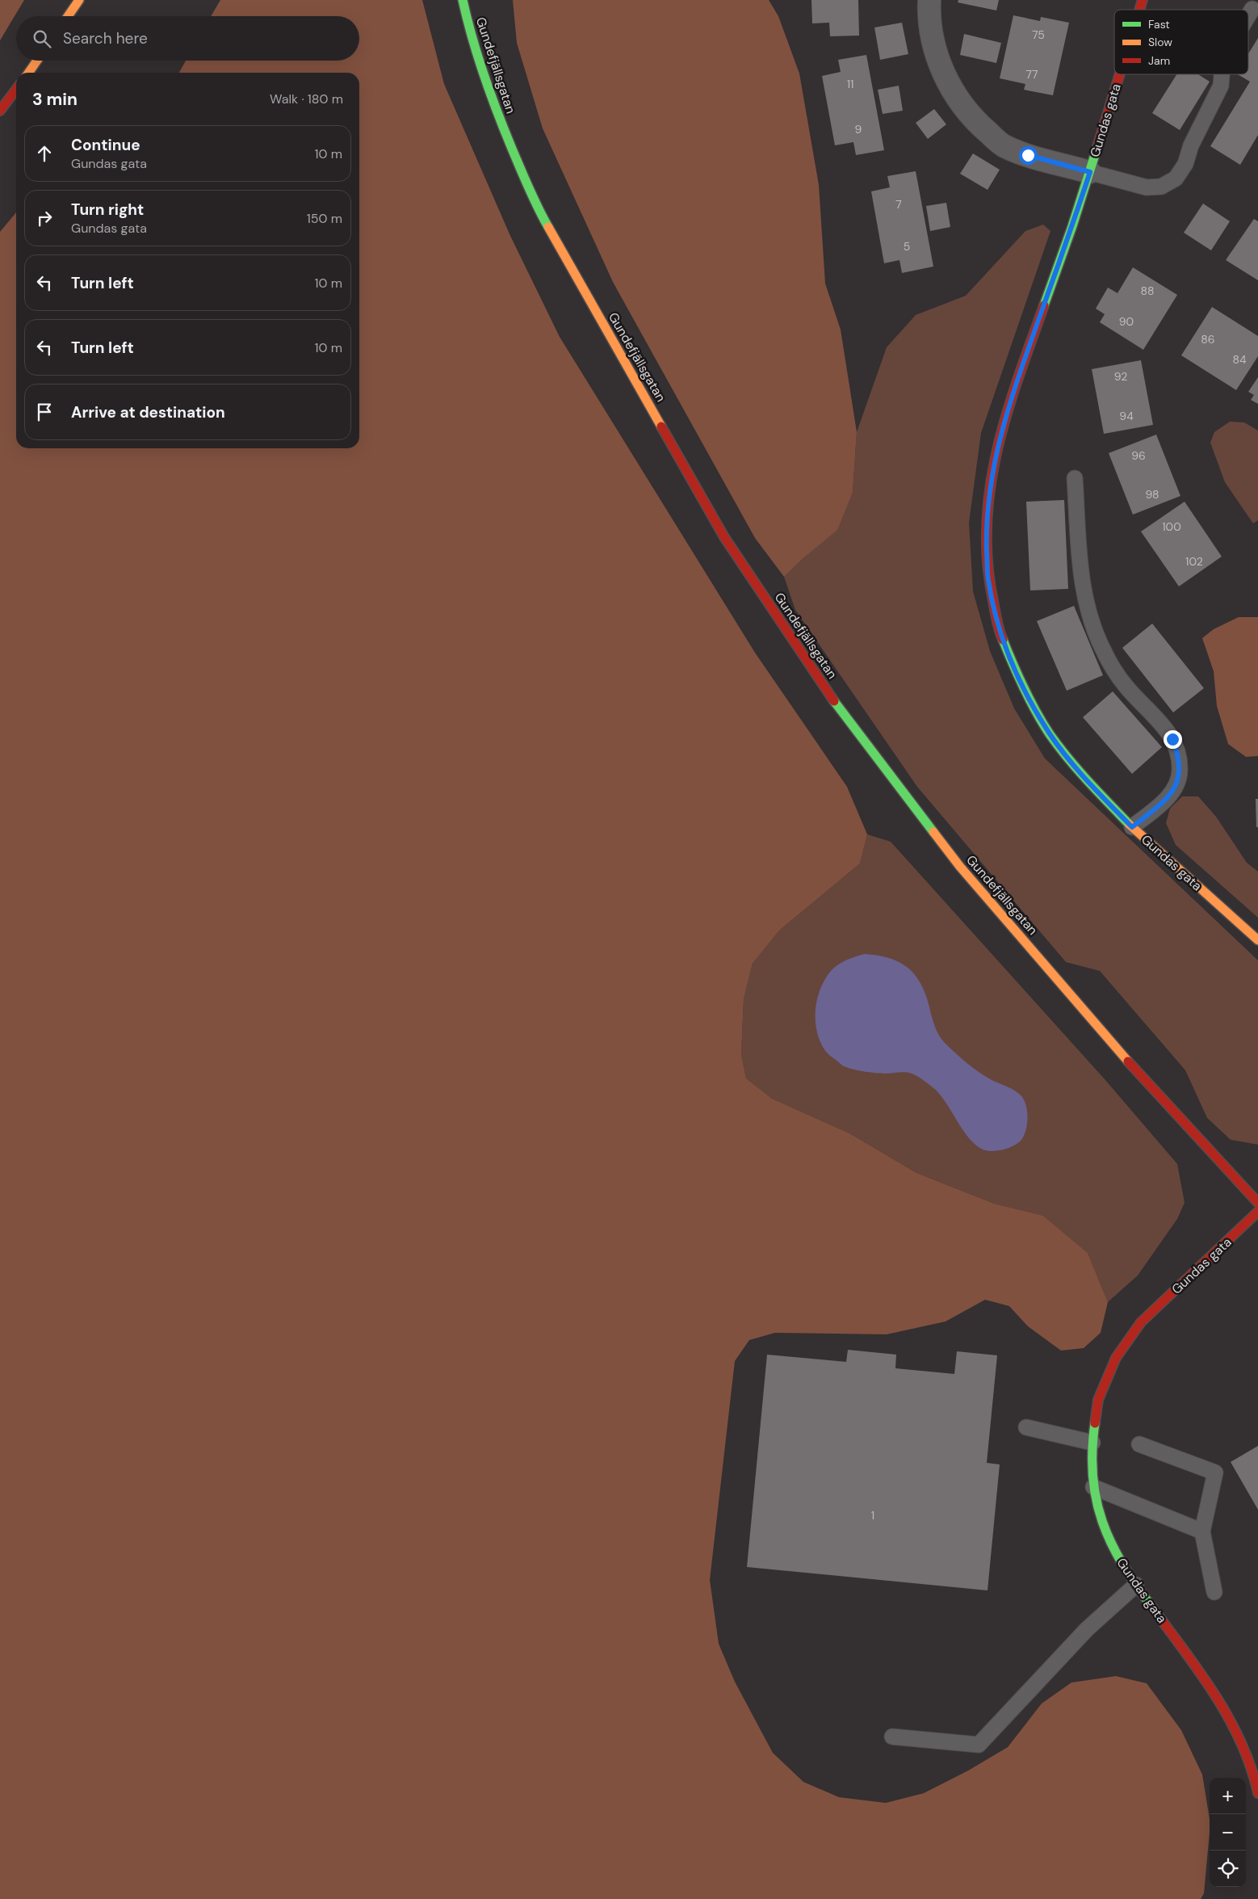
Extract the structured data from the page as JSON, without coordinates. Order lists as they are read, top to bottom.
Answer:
{
  "streets": {
    "street": ["Gundefjällsgatan", "Gundas gata"]
  },
  "house_numbers": [
    "75",
    "77",
    "11",
    "9",
    "7",
    "5",
    "88",
    "90",
    "86",
    "84",
    "92",
    "94",
    "96",
    "98",
    "100",
    "102",
    "1"
  ],
  "legend": ["Fast", "Slow", "Jam"],
  "page": {
    "search": "Search here",
    "heading": ["3 min", "Walk · 180 m"],
    "list": [
      ["Continue", "Gundas gata", "10 m"],
      ["Turn right", "Gundas gata", "150 m"],
      ["Turn left", "10 m"],
      ["Turn left", "10 m"],
      "Arrive at destination"
    ],
    "map_buttons": ["+", "−"]
  }
}
